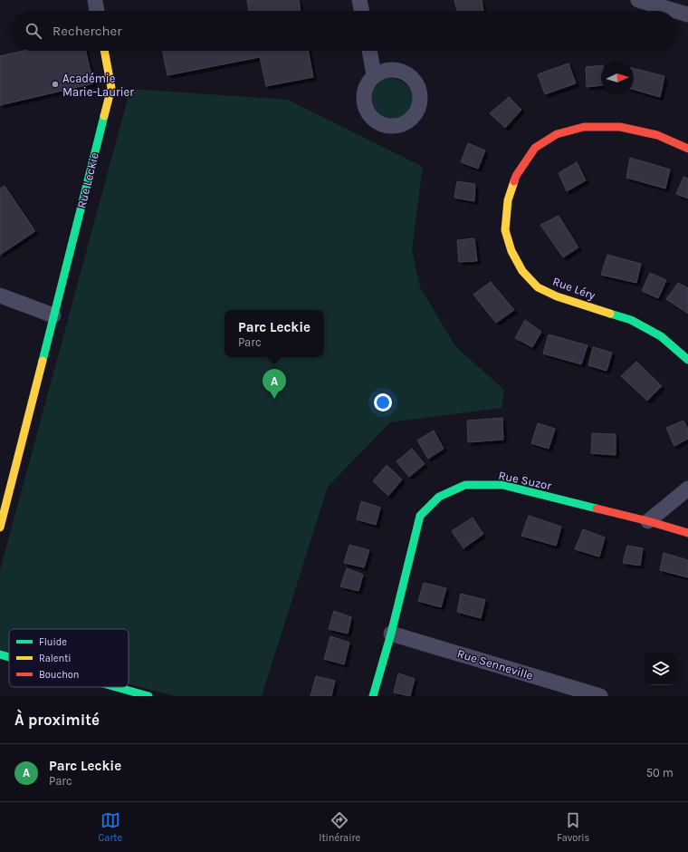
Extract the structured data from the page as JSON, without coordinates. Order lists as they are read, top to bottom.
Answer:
{
  "streets": {
    "street": [
      "Rue Leckie",
      "Rue Léry",
      "Rue Suzor",
      "Rue Senneville"
    ]
  },
  "crossings": [
    ["Rue Suzor", "Rue Senneville"]
  ],
  "places": ["Académie Marie-Laurier"],
  "legend": ["Fluide", "Ralenti", "Bouchon"],
  "north": "right",
  "page": {
    "search": "Rechercher",
    "popup": ["Parc Leckie", "Parc"],
    "pins": "A",
    "heading": "À proximité",
    "list": [
      {
        "mark": "A",
        "name": "Parc Leckie",
        "note": "Parc",
        "value": "50 m"
      }
    ],
    "nav": ["Carte", "Itinéraire", "Favoris"]
  }
}
